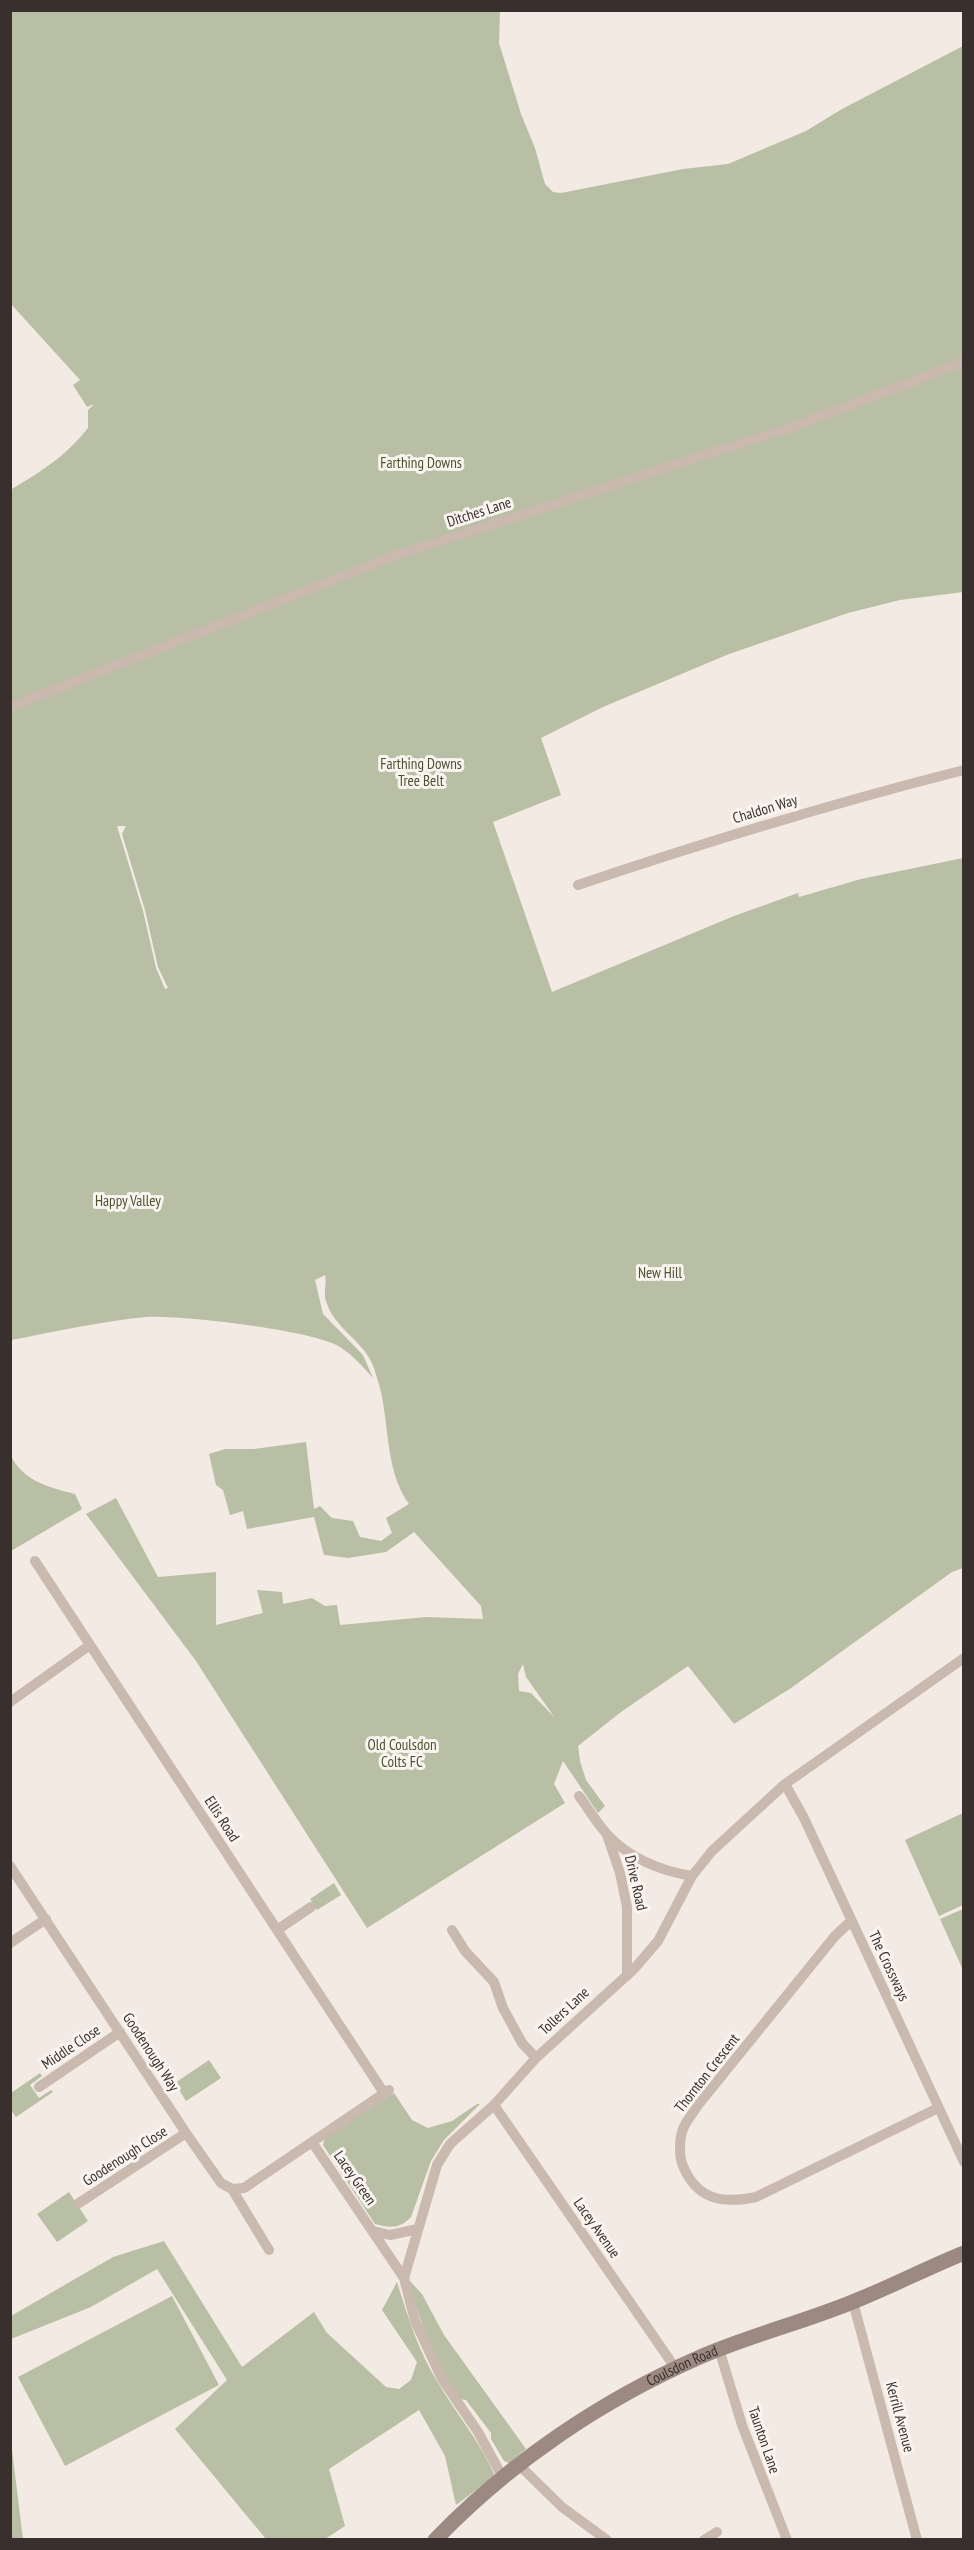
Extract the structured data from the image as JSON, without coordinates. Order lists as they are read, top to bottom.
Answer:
{
  "streets": {
    "main road": ["Coulsdon Road"],
    "street": [
      "Ditches Lane",
      "Chaldon Way",
      "Ellis Road",
      "Drive Road",
      "The Crossways",
      "Tollers Lane",
      "Middle Close",
      "Goodenough Way",
      "Thornton Crescent",
      "Goodenough Close",
      "Lacey Green",
      "Lacey Avenue",
      "Kerrill Avenue",
      "Taunton Lane"
    ]
  },
  "crossings": [
    ["Ellis Road", "Lacey Green"],
    ["Drive Road", "Tollers Lane"],
    ["The Crossways", "Tollers Lane"],
    ["The Crossways", "Thornton Crescent"],
    ["Tollers Lane", "Lacey Green"],
    ["Tollers Lane", "Lacey Avenue"],
    ["Middle Close", "Goodenough Way"],
    ["Goodenough Way", "Goodenough Close"],
    ["Lacey Avenue", "Coulsdon Road"],
    ["Coulsdon Road", "Kerrill Avenue"],
    ["Coulsdon Road", "Taunton Lane"]
  ],
  "parks": [
    "Farthing Downs",
    "Farthing Downs Tree Belt",
    "Happy Valley",
    "New Hill",
    "Old Coulsdon Colts FC"
  ]
}
